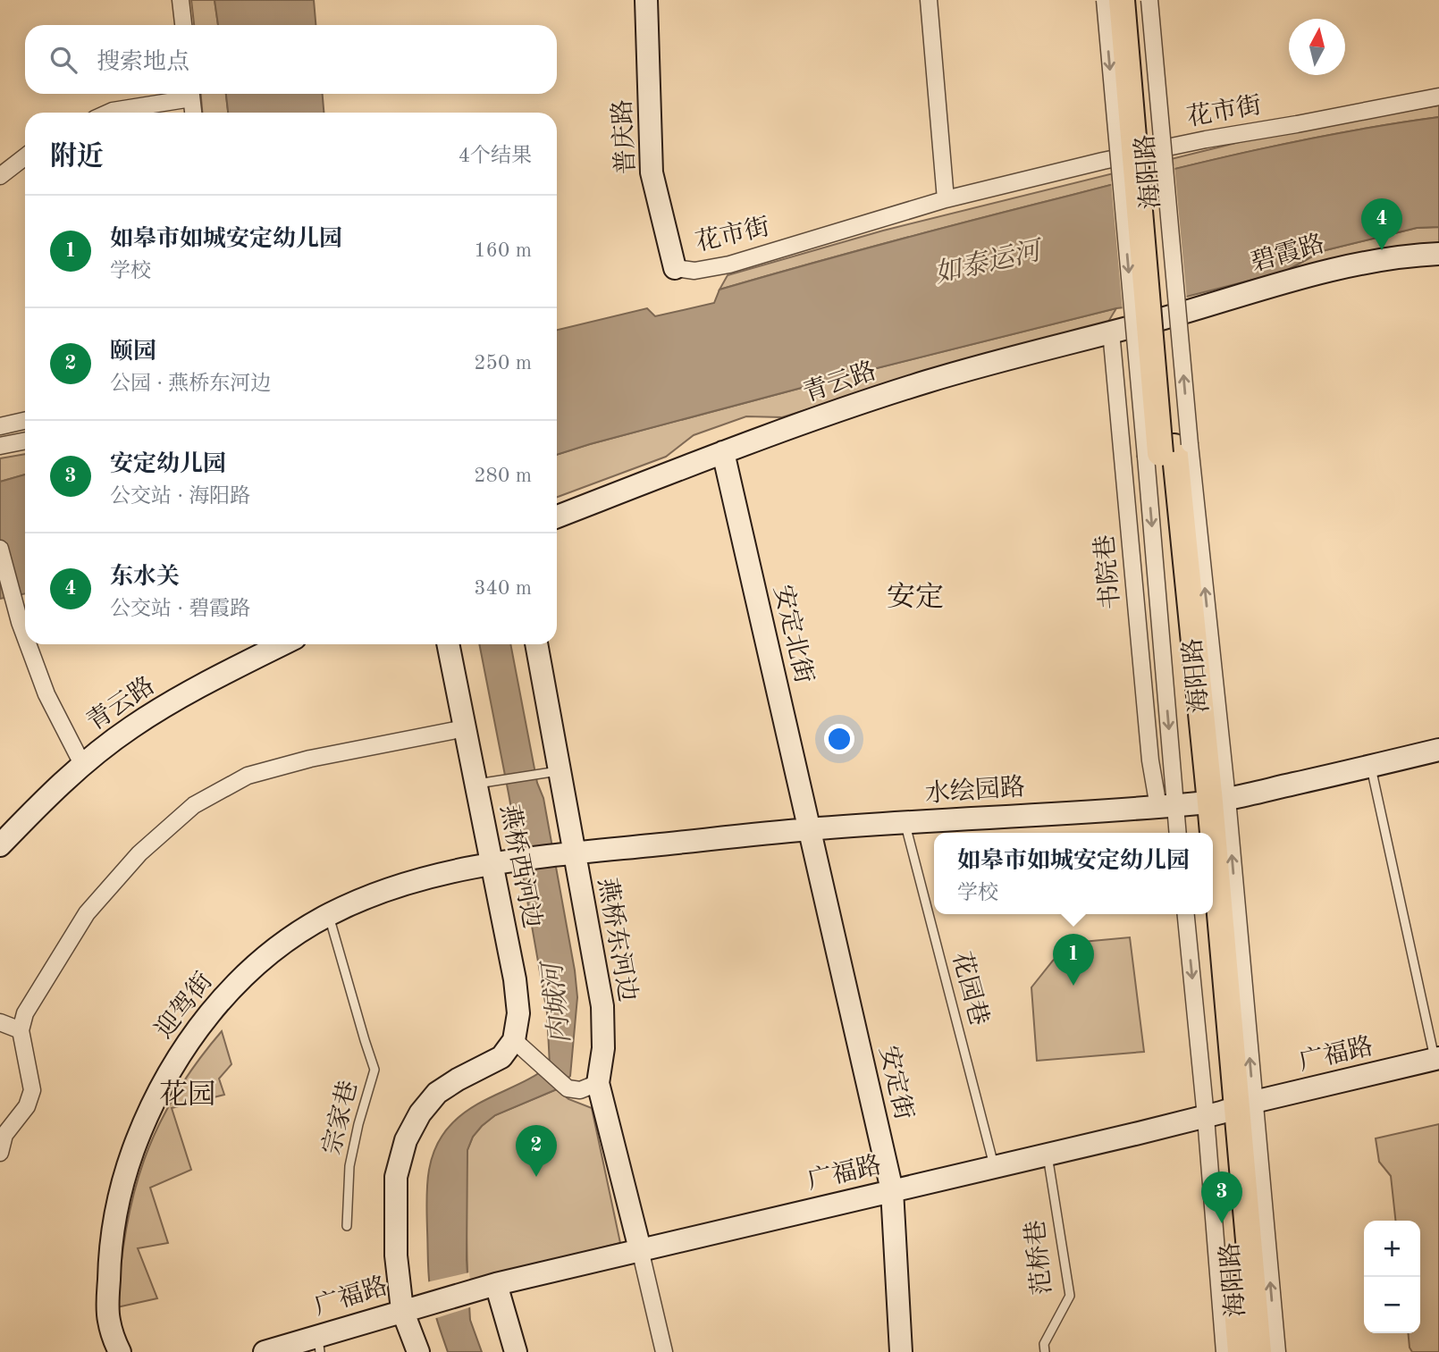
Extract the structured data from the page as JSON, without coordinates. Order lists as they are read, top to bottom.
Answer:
{
  "streets": {
    "main road": ["海阳路"],
    "street": [
      "花市街",
      "普庆路",
      "碧霞路",
      "青云路",
      "书院巷",
      "安定北街",
      "水绘园路",
      "燕桥西河边",
      "燕桥东河边",
      "迎驾街",
      "广福路",
      "安定街"
    ],
    "lane": ["花园巷", "宗家巷", "范桥巷"]
  },
  "crossings": [
    ["花市街", "普庆路"],
    ["海阳路", "书院巷"],
    ["海阳路", "水绘园路"],
    ["海阳路", "广福路"],
    ["碧霞路", "青云路"],
    ["青云路", "书院巷"],
    ["青云路", "安定北街"],
    ["书院巷", "水绘园路"],
    ["安定北街", "水绘园路"],
    ["安定北街", "安定街"],
    ["水绘园路", "燕桥西河边"],
    ["水绘园路", "燕桥东河边"],
    ["水绘园路", "花园巷"],
    ["水绘园路", "迎驾街"],
    ["水绘园路", "安定街"],
    ["燕桥西河边", "迎驾街"],
    ["燕桥东河边", "广福路"],
    ["花园巷", "广福路"],
    ["迎驾街", "宗家巷"],
    ["广福路", "安定街"],
    ["广福路", "范桥巷"]
  ],
  "districts": ["安定", "花园"],
  "water": ["如泰运河", "内城河"],
  "north": "top",
  "page": {
    "search": "搜索地点",
    "heading": ["附近", "4个结果"],
    "list": [
      {
        "mark": "1",
        "name": "如皋市如城安定幼儿园",
        "note": "学校",
        "value": "160 m"
      },
      {
        "mark": "2",
        "name": "颐园",
        "note": "公园 · 燕桥东河边",
        "value": "250 m"
      },
      {
        "mark": "3",
        "name": "安定幼儿园",
        "note": "公交站 · 海阳路",
        "value": "280 m"
      },
      {
        "mark": "4",
        "name": "东水关",
        "note": "公交站 · 碧霞路",
        "value": "340 m"
      }
    ],
    "pins": [
      "4",
      "1",
      "2",
      "3"
    ],
    "popup": ["如皋市如城安定幼儿园", "学校"],
    "map_buttons": ["+", "−"]
  }
}
